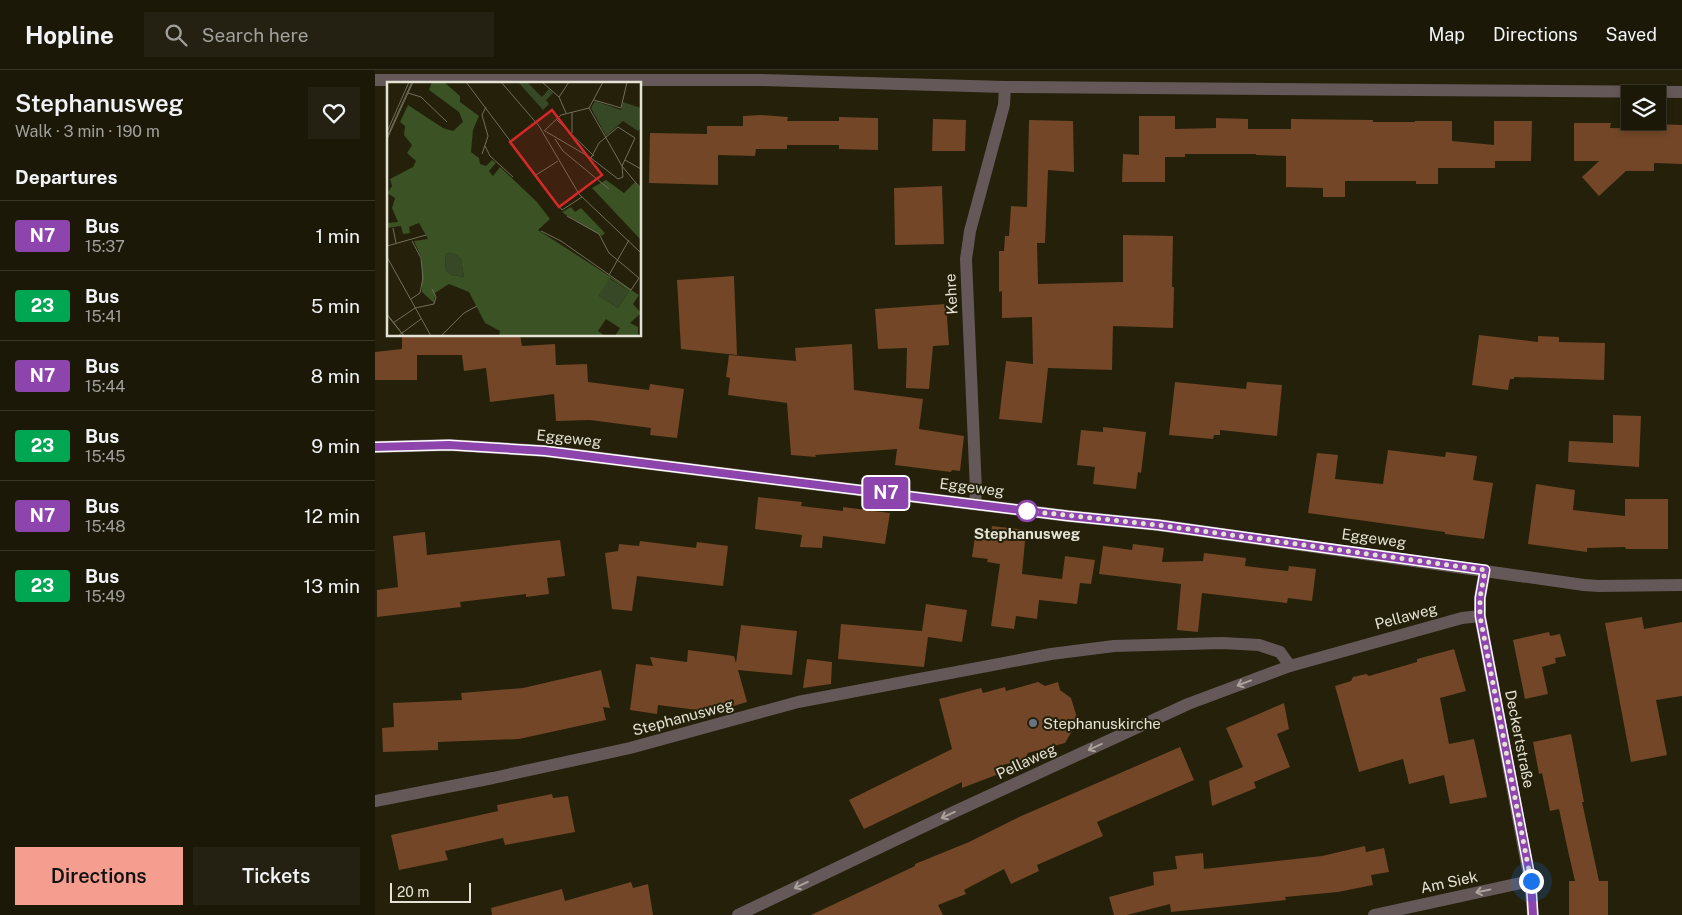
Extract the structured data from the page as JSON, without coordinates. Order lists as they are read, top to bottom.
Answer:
{
  "streets": {
    "street": [
      "Kehre",
      "Eggeweg",
      "Pellaweg",
      "Stephanusweg",
      "Deckertstraße",
      "Am Siek"
    ]
  },
  "crossings": [
    ["Kehre", "Eggeweg"],
    ["Eggeweg", "Deckertstraße"],
    ["Pellaweg", "Stephanusweg"],
    ["Pellaweg", "Deckertstraße"],
    ["Deckertstraße", "Am Siek"]
  ],
  "one_way": ["Pellaweg", "Am Siek"],
  "places": ["Stephanusweg", "Stephanuskirche"],
  "lines": ["bus line N7"],
  "scale_bar": "20 m",
  "page": {
    "header": "Hopline",
    "search": "Search here",
    "nav": ["Map", "Directions", "Saved"],
    "heading": [
      ["Stephanusweg", "Walk · 3 min · 190 m"],
      "Departures"
    ],
    "on_map": "N7",
    "list": [
      {
        "mark": "N7",
        "name": "Bus",
        "note": "15:37",
        "value": "1 min"
      },
      {
        "mark": "23",
        "name": "Bus",
        "note": "15:41",
        "value": "5 min"
      },
      {
        "mark": "N7",
        "name": "Bus",
        "note": "15:44",
        "value": "8 min"
      },
      {
        "mark": "23",
        "name": "Bus",
        "note": "15:45",
        "value": "9 min"
      },
      {
        "mark": "N7",
        "name": "Bus",
        "note": "15:48",
        "value": "12 min"
      },
      {
        "mark": "23",
        "name": "Bus",
        "note": "15:49",
        "value": "13 min"
      }
    ],
    "buttons": ["Directions", "Tickets"],
    "scale": "20 m"
  }
}
